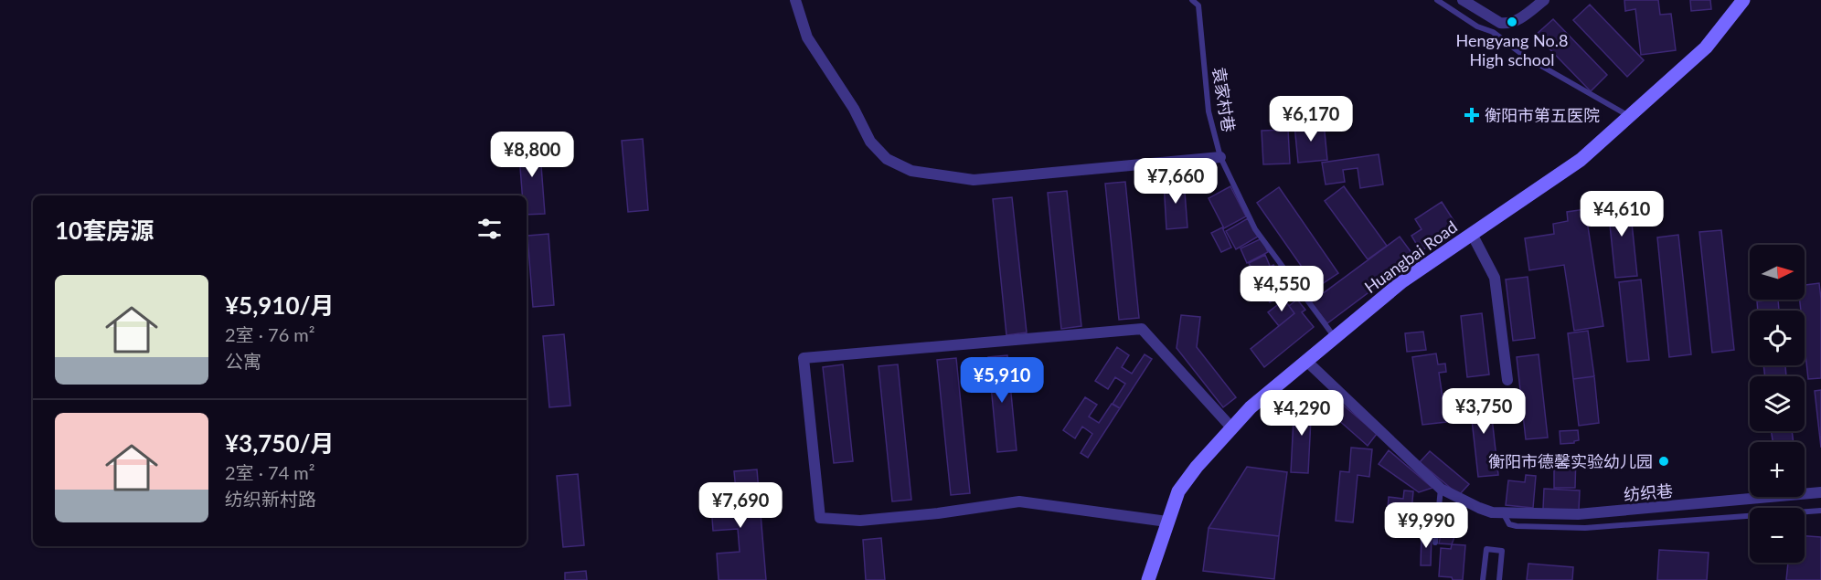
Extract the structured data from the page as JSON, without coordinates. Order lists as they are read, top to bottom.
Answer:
{
  "streets": {
    "main road": ["Huangbai Road"],
    "street": ["纺织巷"],
    "lane": ["袁家村巷"]
  },
  "crossings": [
    ["袁家村巷", "Huangbai Road"],
    ["Huangbai Road", "纺织巷"]
  ],
  "places": {
    "other": ["Hengyang No.8 High school", "衡阳市德馨实验幼儿园"],
    "health": ["衡阳市第五医院"]
  },
  "north": "right",
  "page": {
    "price": [
      "¥6,170",
      "¥8,800",
      "¥7,660",
      "¥4,610",
      "¥4,550",
      "¥5,910",
      "¥3,750",
      "¥4,290",
      "¥7,690",
      "¥9,990"
    ],
    "heading": "10套房源",
    "map_buttons": ["+", "−"],
    "list": [
      {
        "name": "¥5,910/月",
        "note": "2室 · 76 m² · 公寓"
      },
      {
        "name": "¥3,750/月",
        "note": "2室 · 74 m² · 纺织新村路"
      }
    ]
  }
}
